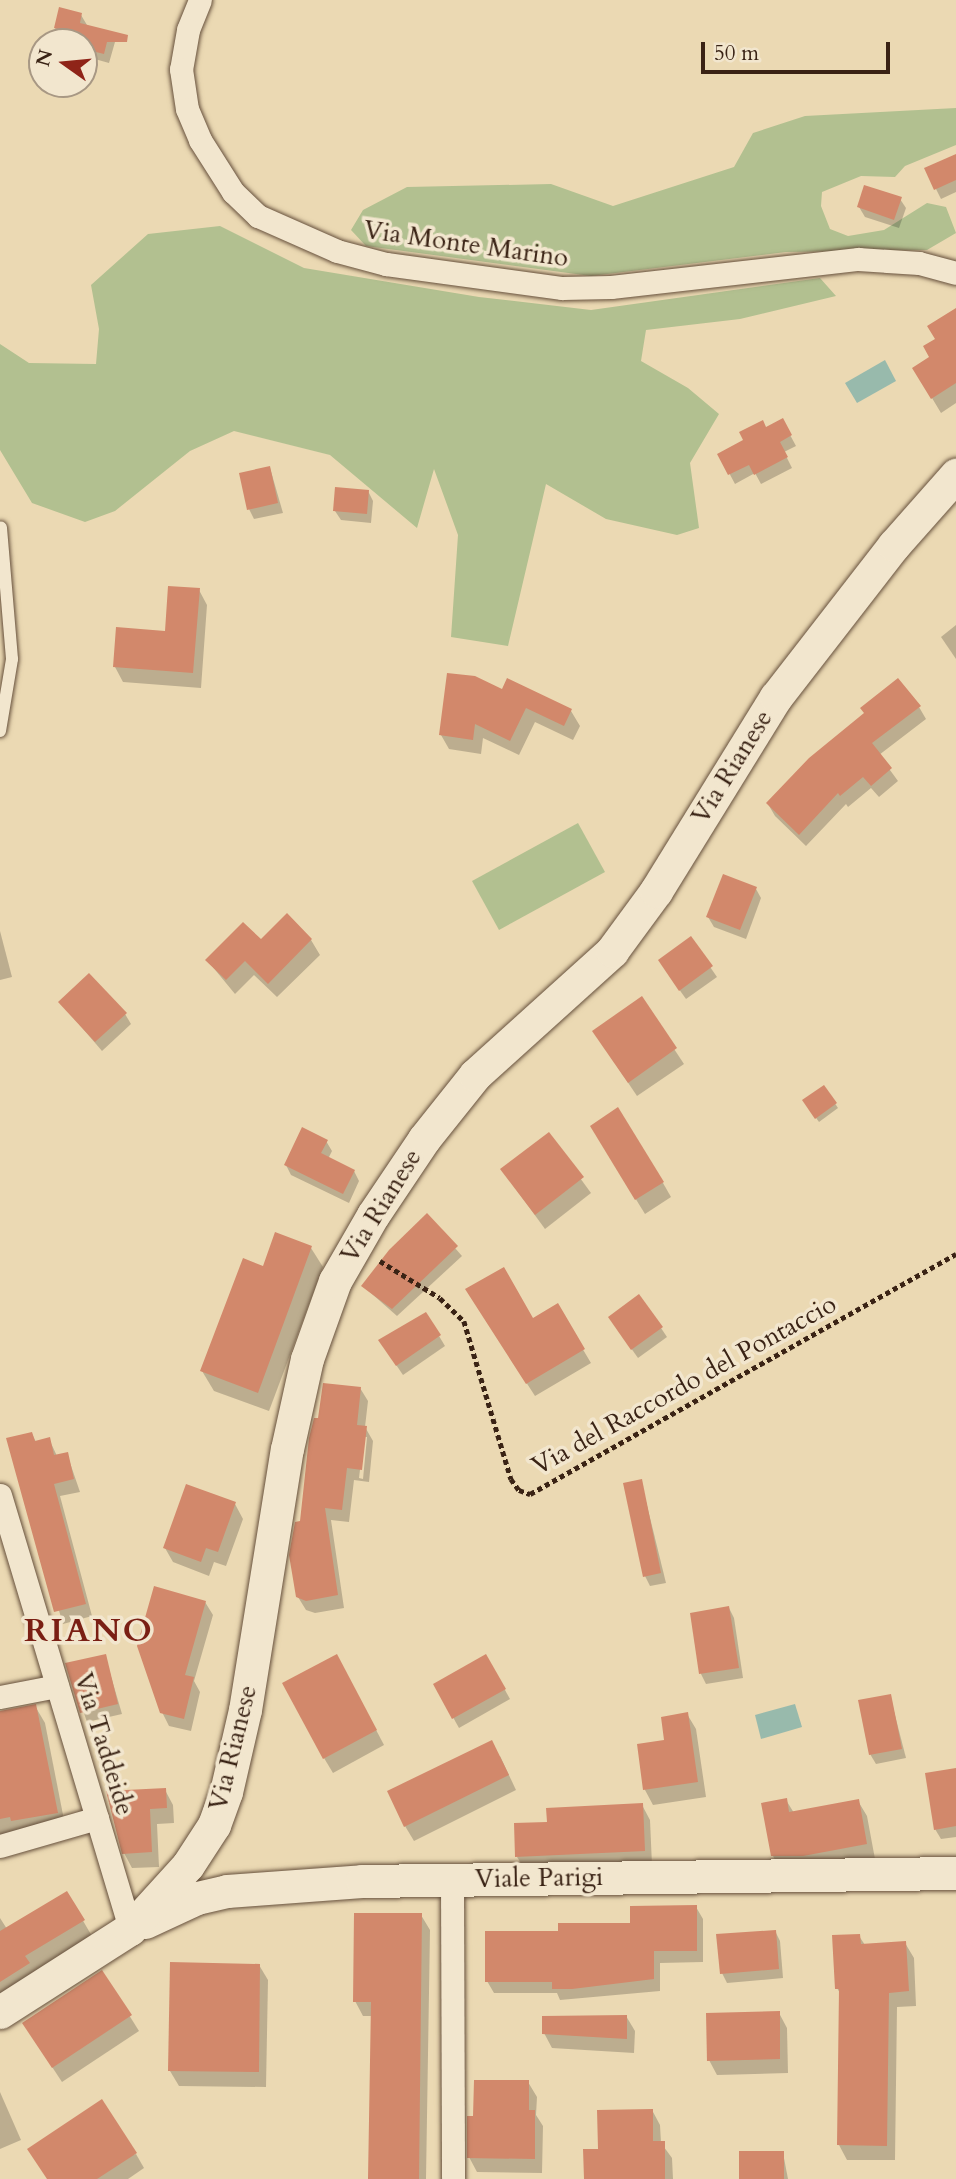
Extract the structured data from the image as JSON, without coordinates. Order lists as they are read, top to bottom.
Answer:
{
  "streets": {
    "main road": ["Via Rianese", "Viale Parigi"],
    "street": ["Via Monte Marino", "Via Taddeide"],
    "path": ["Via del Raccordo del Pontaccio"]
  },
  "crossings": [
    ["Via Rianese", "Via del Raccordo del Pontaccio"],
    ["Via Rianese", "Via Taddeide"],
    ["Via Rianese", "Viale Parigi"],
    ["Via Taddeide", "Viale Parigi"]
  ],
  "districts": ["RIANO"],
  "scale_bar": "50 m",
  "north": "left"
}
